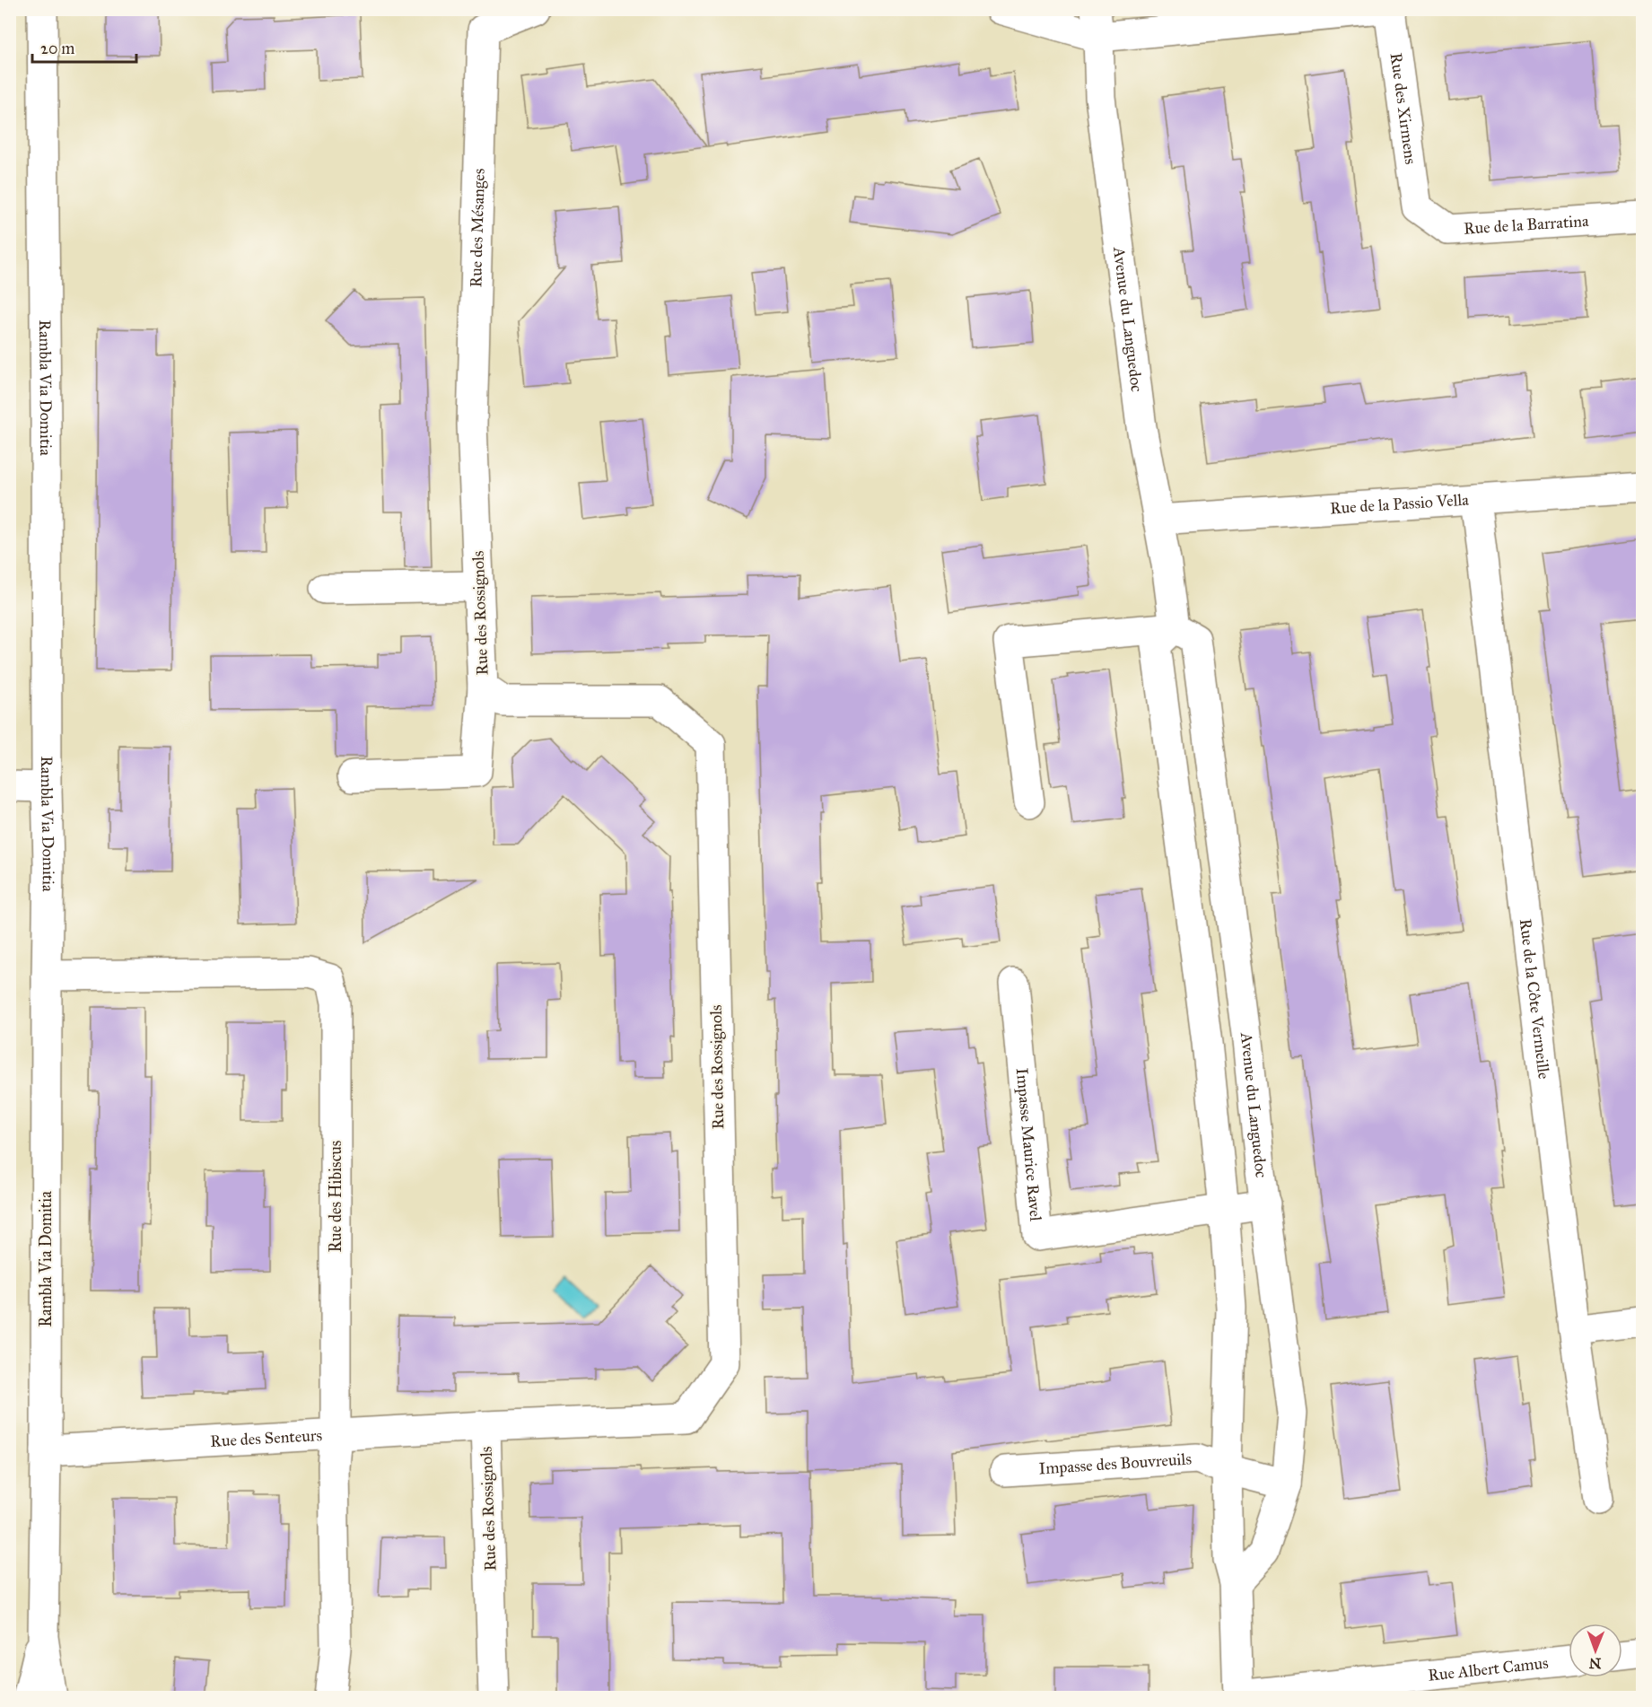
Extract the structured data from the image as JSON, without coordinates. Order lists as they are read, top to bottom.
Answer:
{
  "streets": {
    "street": [
      "Rue des Xirmens",
      "Rue de la Barratina",
      "Rue des Mésanges",
      "Avenue du Languedoc",
      "Rambla Via Domitia",
      "Rue de la Passio Vella",
      "Rue des Rossignols",
      "Rue de la Côte Vermeille",
      "Impasse Maurice Ravel",
      "Rue des Hibiscus",
      "Rue des Senteurs",
      "Impasse des Bouvreuils",
      "Rue Albert Camus"
    ]
  },
  "crossings": [
    ["Rue des Xirmens", "Rue de la Barratina"],
    ["Rue des Mésanges", "Rue des Rossignols"],
    ["Avenue du Languedoc", "Rue de la Passio Vella"],
    ["Avenue du Languedoc", "Impasse Maurice Ravel"],
    ["Avenue du Languedoc", "Impasse des Bouvreuils"],
    ["Rambla Via Domitia", "Rue des Hibiscus"],
    ["Rambla Via Domitia", "Rue des Senteurs"],
    ["Rue de la Passio Vella", "Rue de la Côte Vermeille"],
    ["Rue des Rossignols", "Rue des Senteurs"],
    ["Rue des Hibiscus", "Rue des Senteurs"]
  ],
  "scale_bar": "20 m",
  "north": "bottom"
}
